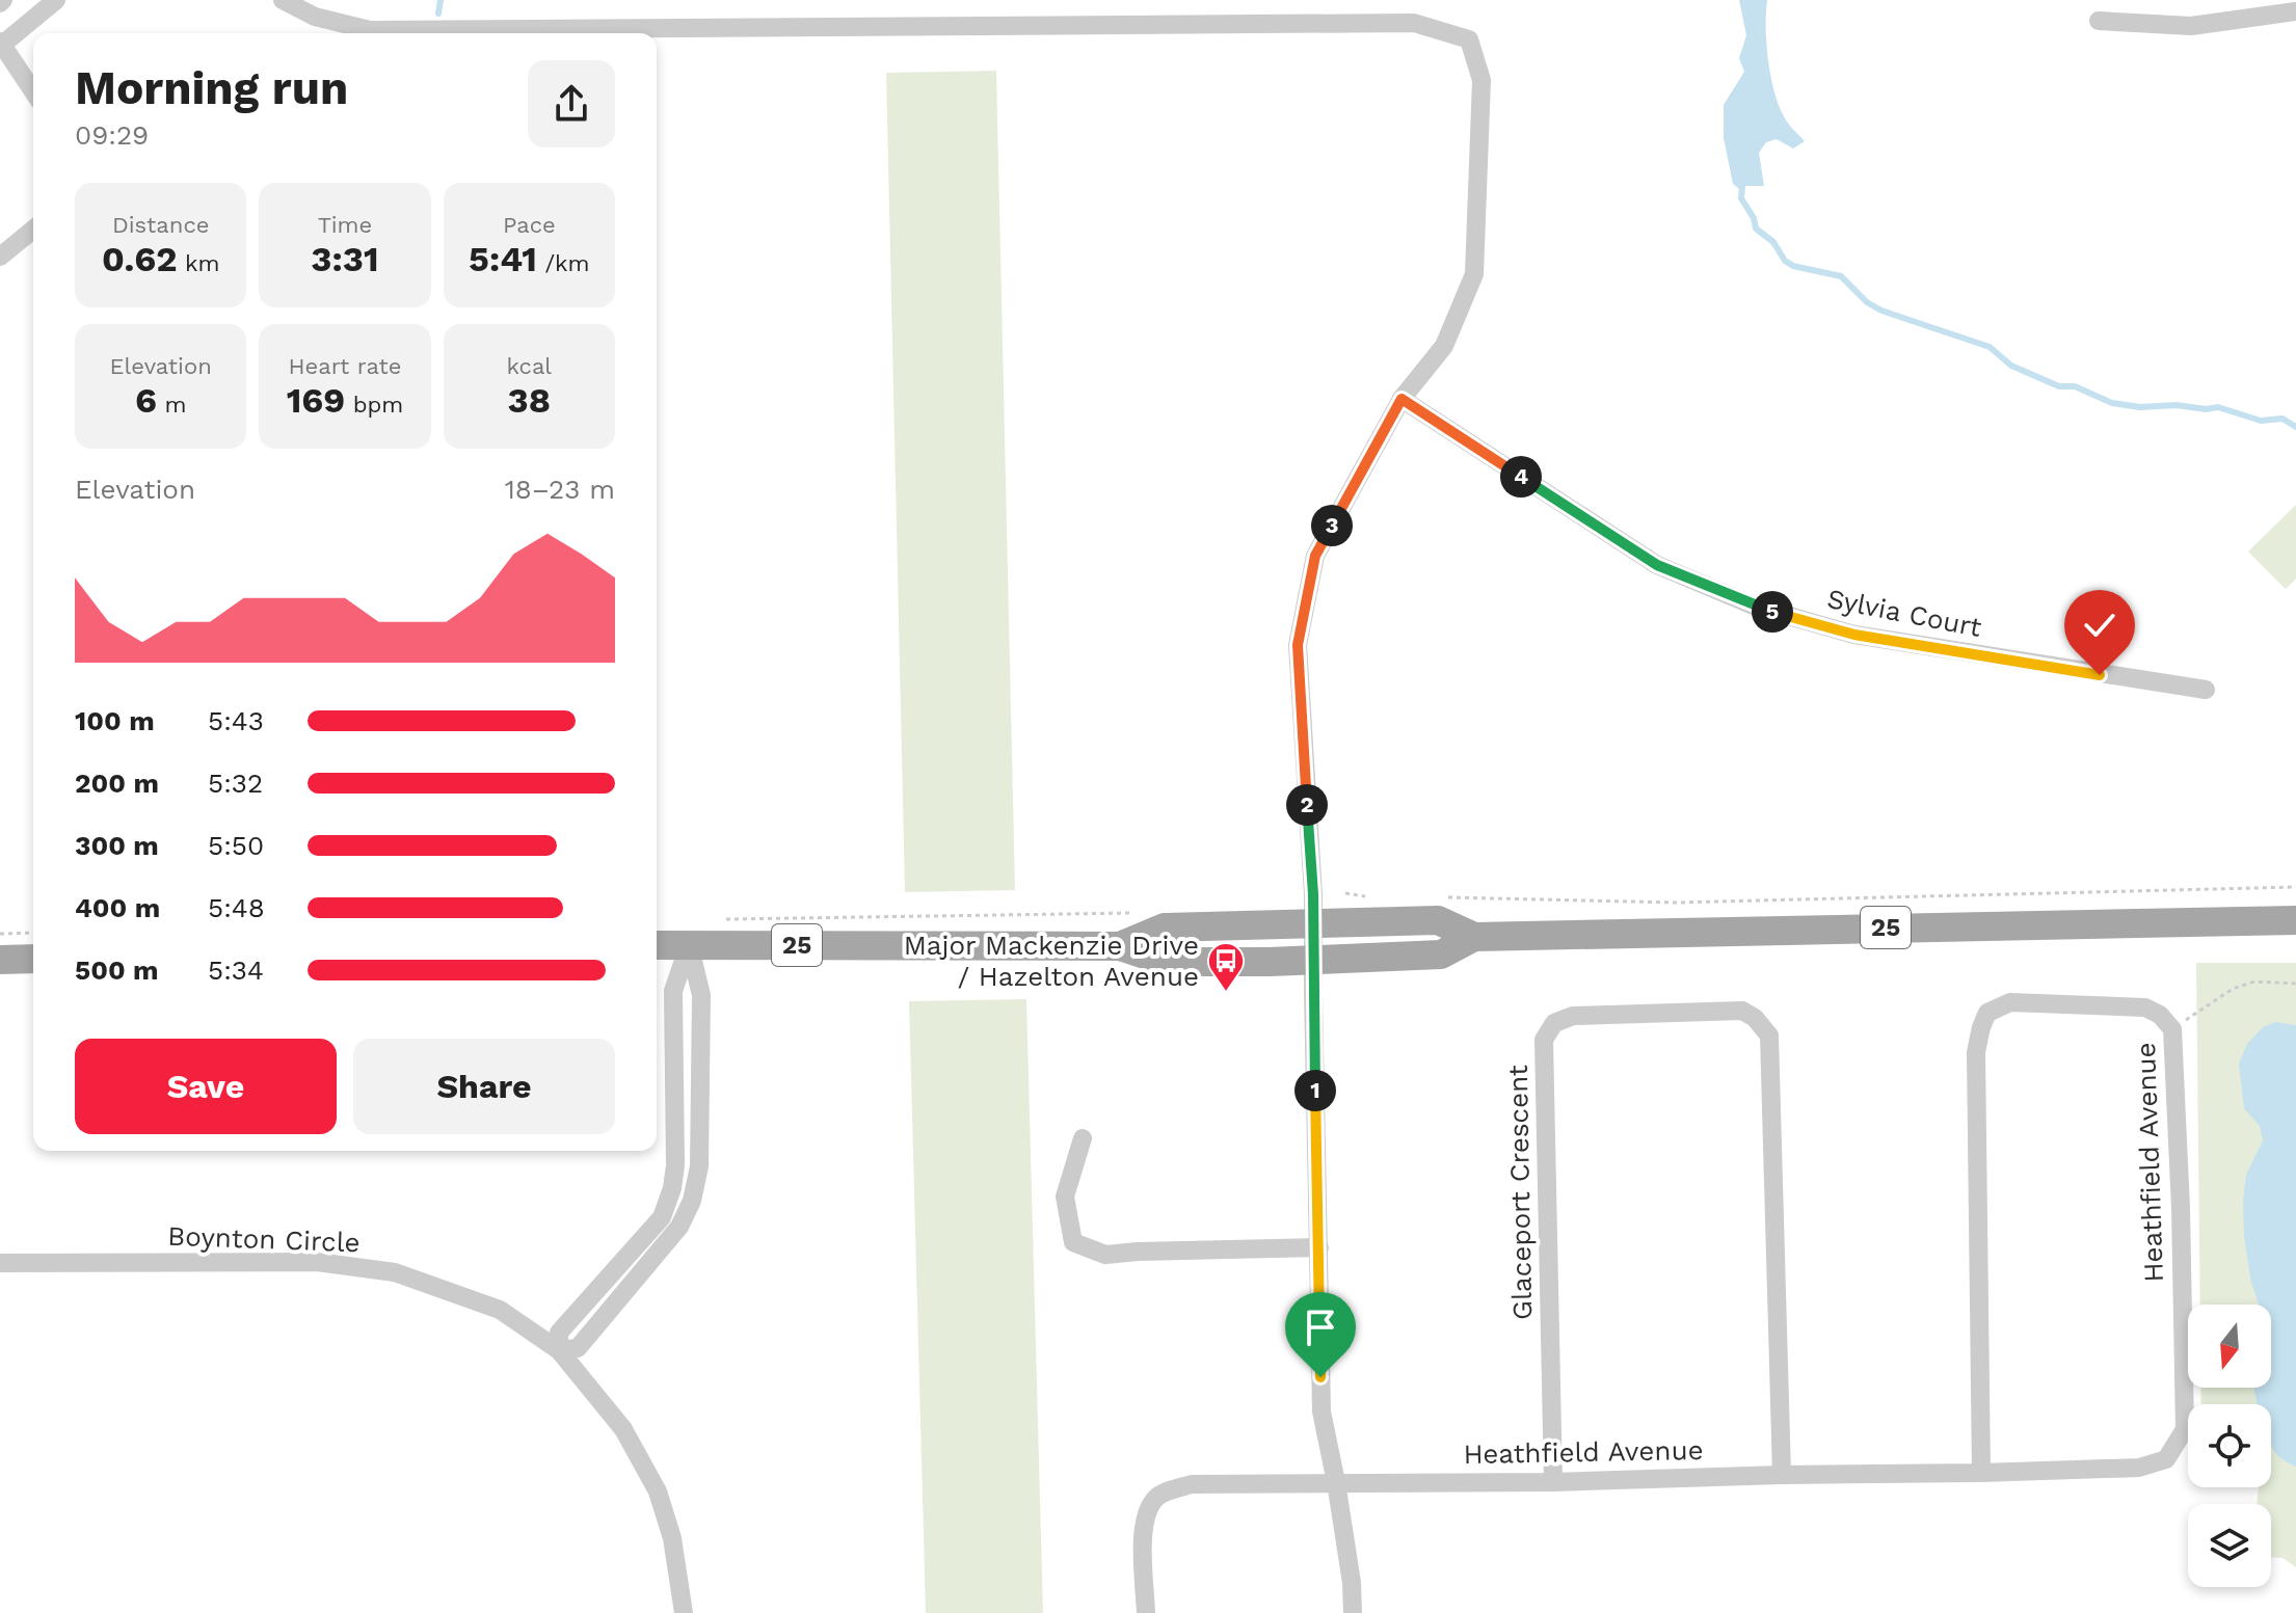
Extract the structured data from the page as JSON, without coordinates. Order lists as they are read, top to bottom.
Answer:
{
  "streets": {
    "main road": ["25"],
    "street": [
      "Sylvia Court",
      "Heathfield Avenue",
      "Glaceport Crescent",
      "Boynton Circle"
    ]
  },
  "crossings": [
    ["Heathfield Avenue", "Glaceport Crescent"]
  ],
  "places": {
    "bus stop": ["Major Mackenzie Drive / Hazelton Avenue"]
  },
  "north": "bottom",
  "page": {
    "heading": ["Morning run", "09:29"],
    "stats": [
      ["Distance", "0.62 km"],
      ["Time", "3:31"],
      ["Pace", "5:41 /km"],
      ["Elevation", "6 m"],
      ["Heart rate", "169 bpm"],
      ["kcal", "38"]
    ],
    "pins": [
      "4",
      "3",
      "5",
      "2",
      "1"
    ],
    "chart": ["Elevation", "18–23 m"],
    "list": [
      {
        "name": "100 m",
        "note": "5:43"
      },
      {
        "name": "200 m",
        "note": "5:32"
      },
      {
        "name": "300 m",
        "note": "5:50"
      },
      {
        "name": "400 m",
        "note": "5:48"
      },
      {
        "name": "500 m",
        "note": "5:34"
      }
    ],
    "buttons": ["Save", "Share"]
  }
}
